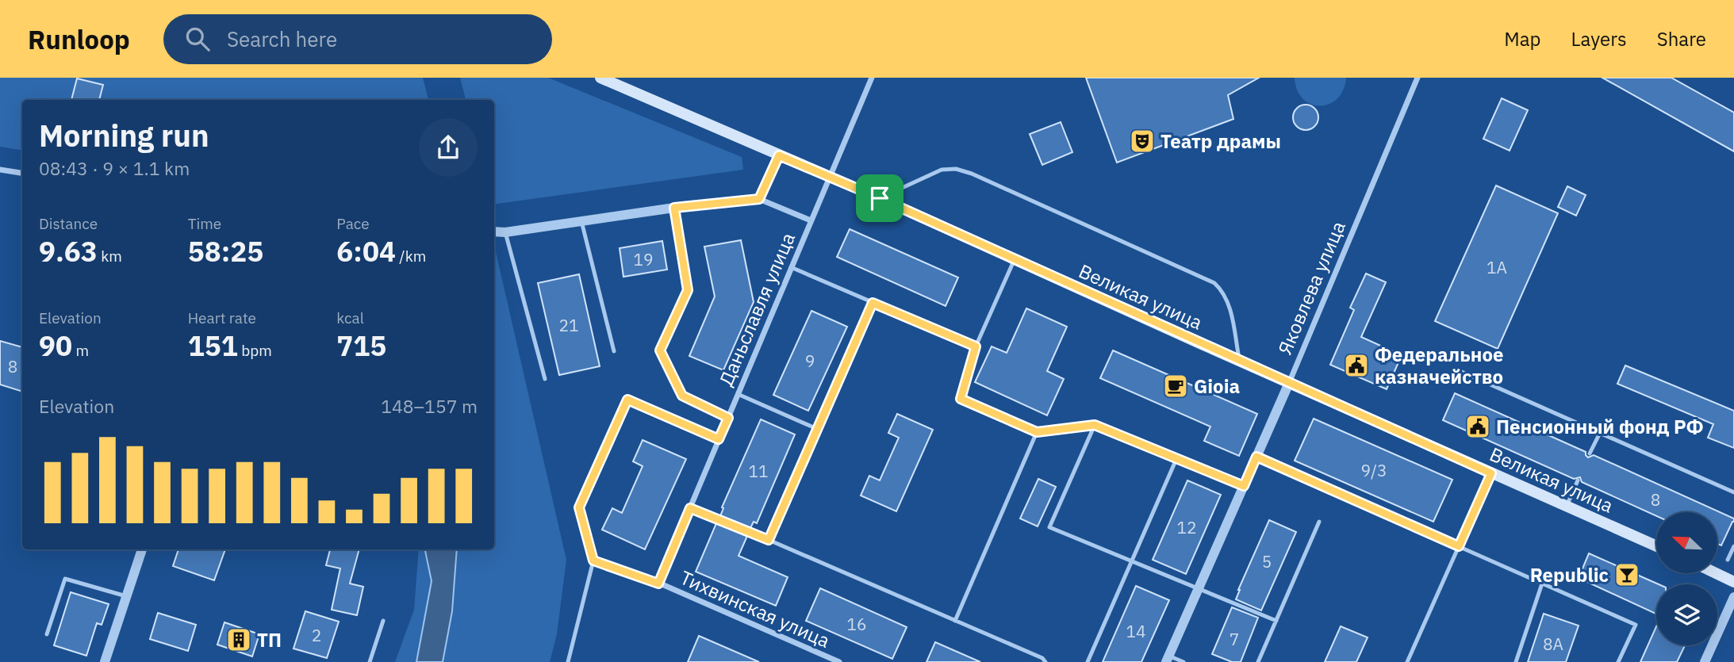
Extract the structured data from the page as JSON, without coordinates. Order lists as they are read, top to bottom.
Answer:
{
  "streets": {
    "main road": ["Великая улица"],
    "street": ["Яковлева улица", "Даньславля улица", "Тихвинская улица"]
  },
  "crossings": [
    ["Яковлева улица", "Великая улица"],
    ["Великая улица", "Даньславля улица"],
    ["Даньславля улица", "Тихвинская улица"]
  ],
  "places": {
    "theatre": ["Театр драмы"],
    "public building": ["Федеральное казначейство", "Пенсионный фонд РФ"],
    "cafe": ["Gioia"],
    "bar": ["Republic"],
    "building": ["ТП"]
  },
  "house_numbers": [
    "19",
    "1А",
    "21",
    "9",
    "8",
    "9/3",
    "11",
    "8",
    "12",
    "5",
    "16",
    "14",
    "2",
    "7",
    "8А"
  ],
  "north": "top left",
  "page": {
    "header": "Runloop",
    "search": "Search here",
    "nav": ["Map", "Layers", "Share"],
    "heading": ["Morning run", "08:43 · 9 × 1.1 km"],
    "stats": [
      ["Distance", "9.63 km"],
      ["Time", "58:25"],
      ["Pace", "6:04 /km"],
      ["Elevation", "90 m"],
      ["Heart rate", "151 bpm"],
      ["kcal", "715"]
    ],
    "chart": ["Elevation", "148–157 m"]
  }
}
